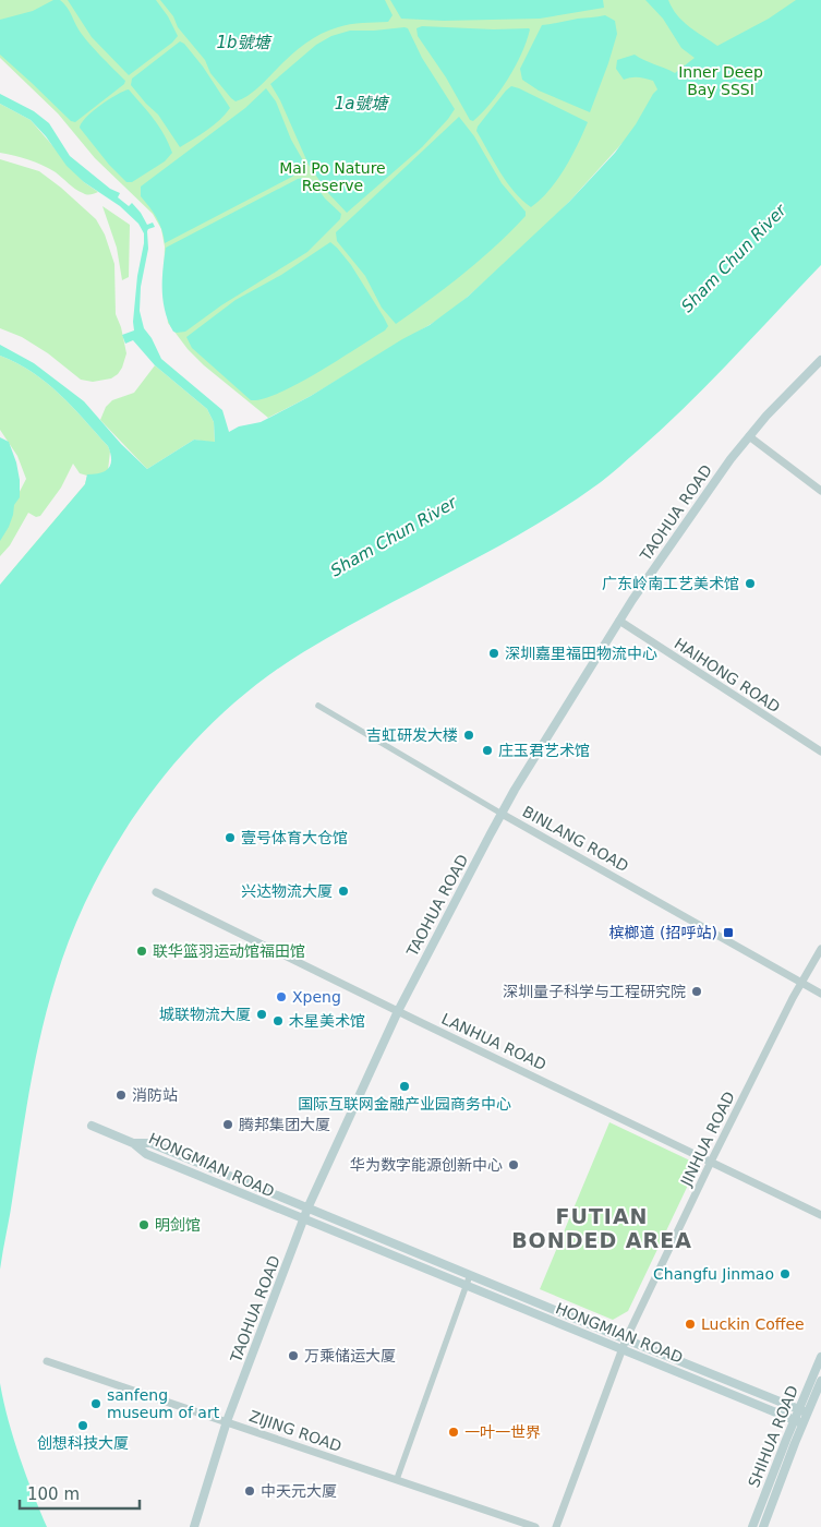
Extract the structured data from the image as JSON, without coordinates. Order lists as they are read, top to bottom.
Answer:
{
  "streets": {
    "main road": ["TAOHUA ROAD", "HONGMIAN ROAD", "SHIHUA ROAD"],
    "street": [
      "HAIHONG ROAD",
      "BINLANG ROAD",
      "LANHUA ROAD",
      "JINHUA ROAD",
      "ZIJING ROAD"
    ]
  },
  "crossings": [
    ["TAOHUA ROAD", "HAIHONG ROAD"],
    ["TAOHUA ROAD", "BINLANG ROAD"],
    ["TAOHUA ROAD", "LANHUA ROAD"],
    ["TAOHUA ROAD", "HONGMIAN ROAD"],
    ["TAOHUA ROAD", "ZIJING ROAD"],
    ["BINLANG ROAD", "JINHUA ROAD"],
    ["LANHUA ROAD", "JINHUA ROAD"],
    ["JINHUA ROAD", "HONGMIAN ROAD"],
    ["HONGMIAN ROAD", "SHIHUA ROAD"]
  ],
  "districts": ["FUTIAN BONDED AREA"],
  "water": ["1b號塘", "1a號塘", "Sham Chun River"],
  "parks": ["Inner Deep Bay SSSI", "Mai Po Nature Reserve"],
  "places": {
    "other": [
      "广东岭南工艺美术馆",
      "深圳嘉里福田物流中心",
      "吉虹研发大楼",
      "庄玉君艺术馆",
      "壹号体育大仓馆",
      "兴达物流大厦",
      "联华篮羽运动馆福田馆",
      "深圳量子科学与工程研究院",
      "Xpeng",
      "城联物流大厦",
      "木星美术馆",
      "国际互联网金融产业园商务中心",
      "消防站",
      "腾邦集团大厦",
      "华为数字能源创新中心",
      "明剑馆",
      "Changfu Jinmao",
      "Luckin Coffee",
      "万乘储运大厦",
      "sanfeng museum of art",
      "创想科技大厦",
      "一叶一世界",
      "中天元大厦"
    ],
    "transit": ["槟榔道 (招呼站)"]
  },
  "scale_bar": "100 m"
}
